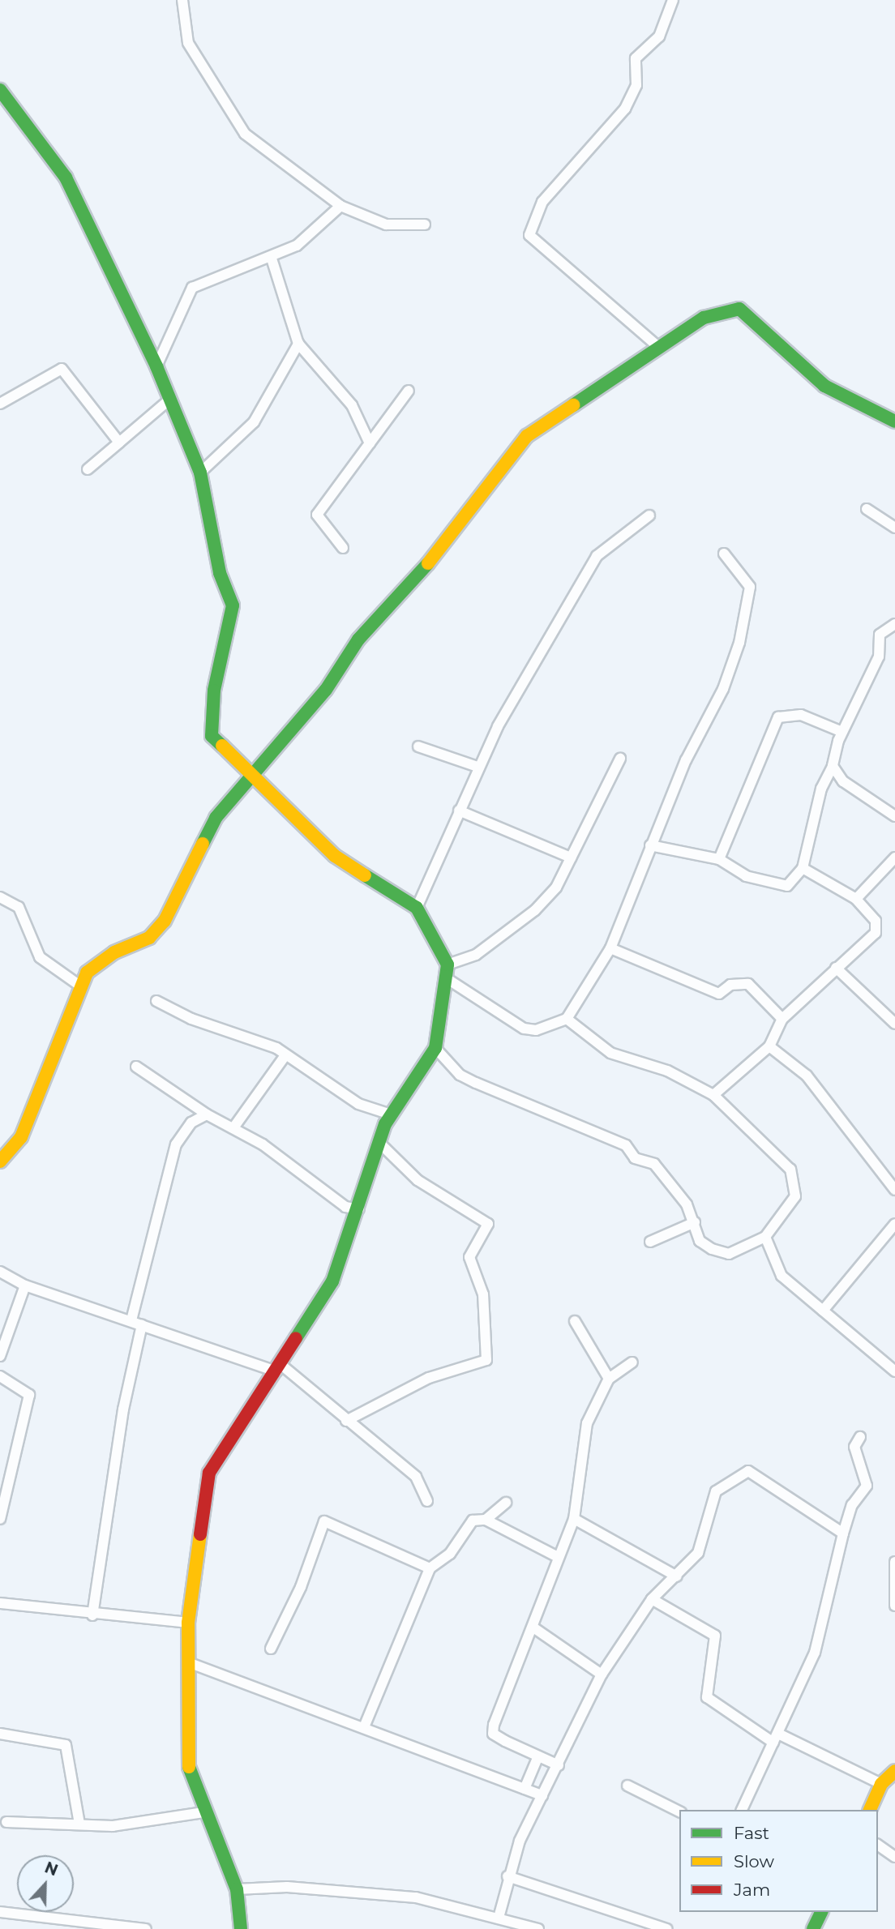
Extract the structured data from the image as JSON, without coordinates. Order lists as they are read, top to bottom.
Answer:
{
  "legend": ["Fast", "Slow", "Jam"],
  "north": "top"
}
